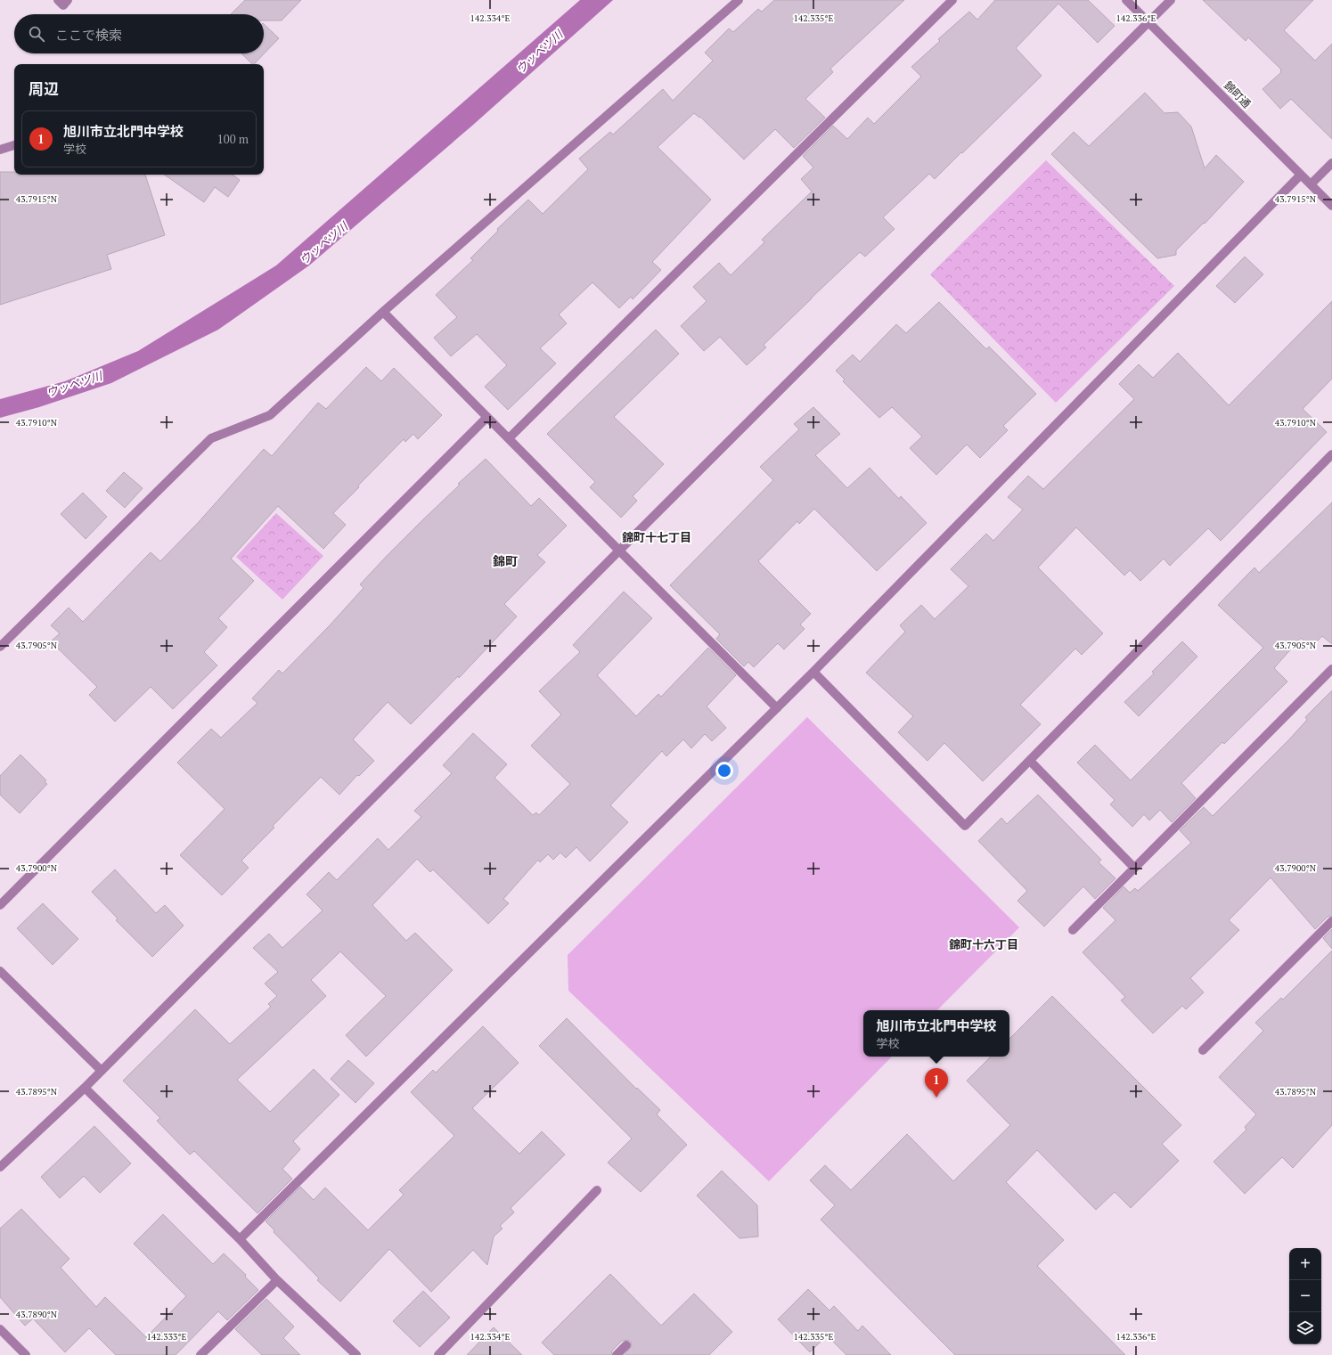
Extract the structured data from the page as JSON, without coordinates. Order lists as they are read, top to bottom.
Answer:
{
  "streets": {
    "street": ["錦町通"]
  },
  "districts": ["錦町十七丁目", "錦町", "錦町十六丁目"],
  "water": ["ウッペツ川"],
  "page": {
    "search": "ここで検索",
    "heading": "周辺",
    "list": [
      {
        "mark": "1",
        "name": "旭川市立北門中学校",
        "note": "学校",
        "value": "100 m"
      }
    ],
    "popup": ["旭川市立北門中学校", "学校"],
    "pins": "1",
    "map_buttons": ["+", "−"]
  },
  "coordinates": [
    "142.334°E",
    "142.335°E",
    "142.336°E",
    "43.7915°N",
    "43.7910°N",
    "43.7905°N",
    "43.7900°N",
    "43.7895°N",
    "43.7890°N",
    "142.333°E"
  ]
}
